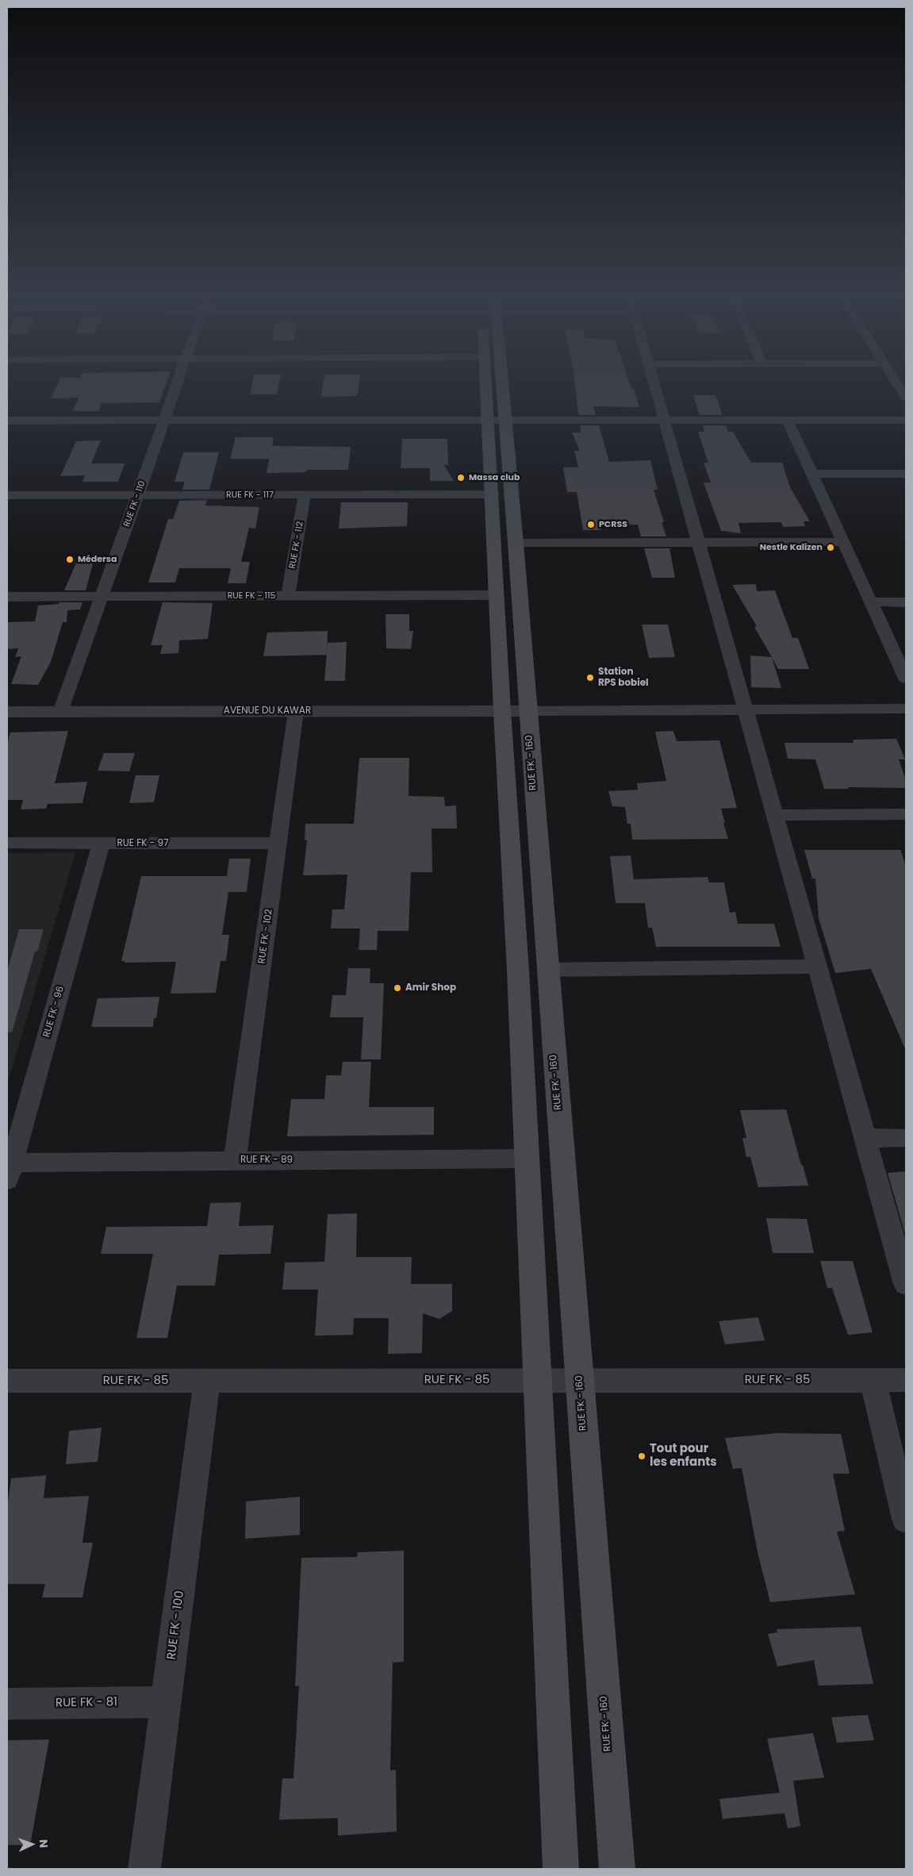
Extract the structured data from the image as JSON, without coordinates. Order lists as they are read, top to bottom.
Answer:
{
  "streets": {
    "main road": ["RUE FK - 160"],
    "street": [
      "RUE FK - 117",
      "RUE FK - 110",
      "RUE FK - 112",
      "RUE FK - 115",
      "AVENUE DU KAWAR",
      "RUE FK - 97",
      "RUE FK - 102",
      "RUE FK - 96",
      "RUE FK - 89",
      "RUE FK - 85",
      "RUE FK - 100",
      "RUE FK - 81"
    ]
  },
  "crossings": [
    ["RUE FK - 117", "RUE FK - 110"],
    ["RUE FK - 117", "RUE FK - 112"],
    ["RUE FK - 117", "RUE FK - 160"],
    ["RUE FK - 110", "RUE FK - 115"],
    ["RUE FK - 110", "AVENUE DU KAWAR"],
    ["RUE FK - 112", "RUE FK - 115"],
    ["RUE FK - 115", "RUE FK - 160"],
    ["AVENUE DU KAWAR", "RUE FK - 160"],
    ["AVENUE DU KAWAR", "RUE FK - 102"],
    ["RUE FK - 160", "RUE FK - 89"],
    ["RUE FK - 160", "RUE FK - 85"],
    ["RUE FK - 97", "RUE FK - 102"],
    ["RUE FK - 97", "RUE FK - 96"],
    ["RUE FK - 102", "RUE FK - 89"],
    ["RUE FK - 96", "RUE FK - 89"],
    ["RUE FK - 85", "RUE FK - 100"],
    ["RUE FK - 100", "RUE FK - 81"]
  ],
  "places": [
    "Massa club",
    "PCRSS",
    "Nestle Kalizen",
    "Médersa",
    "Station RPS bobiel",
    "Amir Shop",
    "Tout pour les enfants"
  ],
  "north": "right"
}
